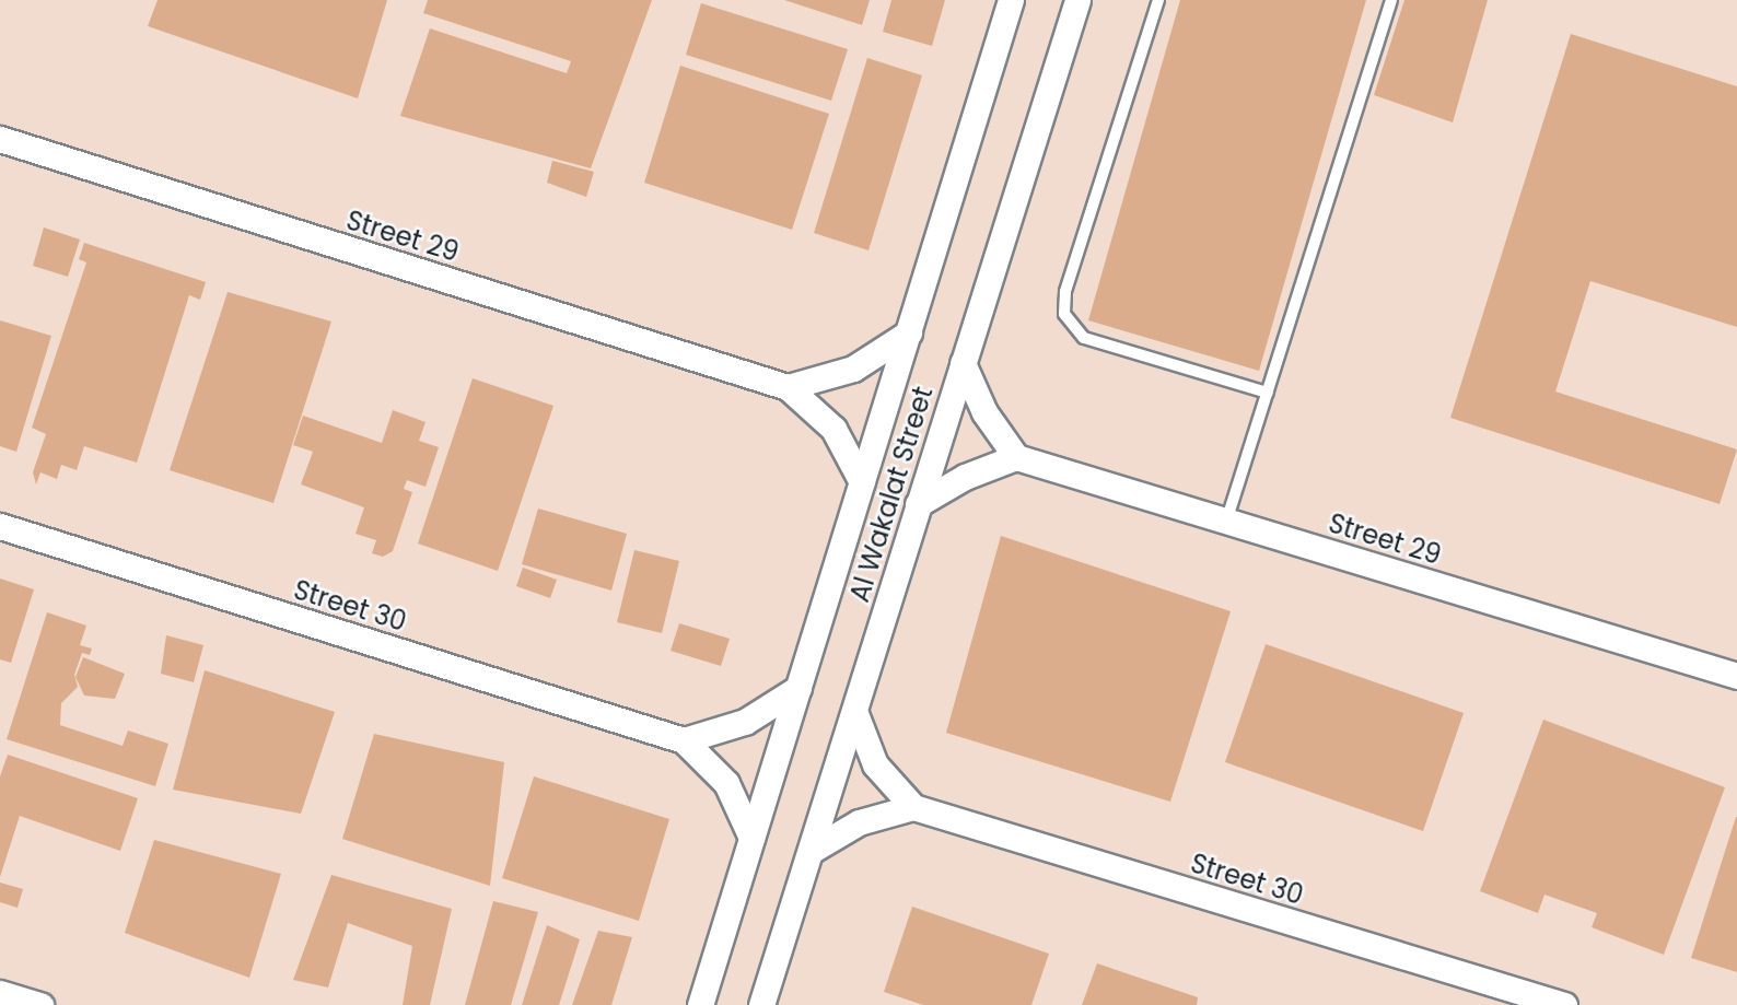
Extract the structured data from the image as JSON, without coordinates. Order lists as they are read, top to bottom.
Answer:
{
  "streets": {
    "street": ["Street 29", "Al Wakalat Street", "Street 30"]
  },
  "crossings": [
    ["Street 29", "Al Wakalat Street"],
    ["Al Wakalat Street", "Street 30"]
  ]
}
